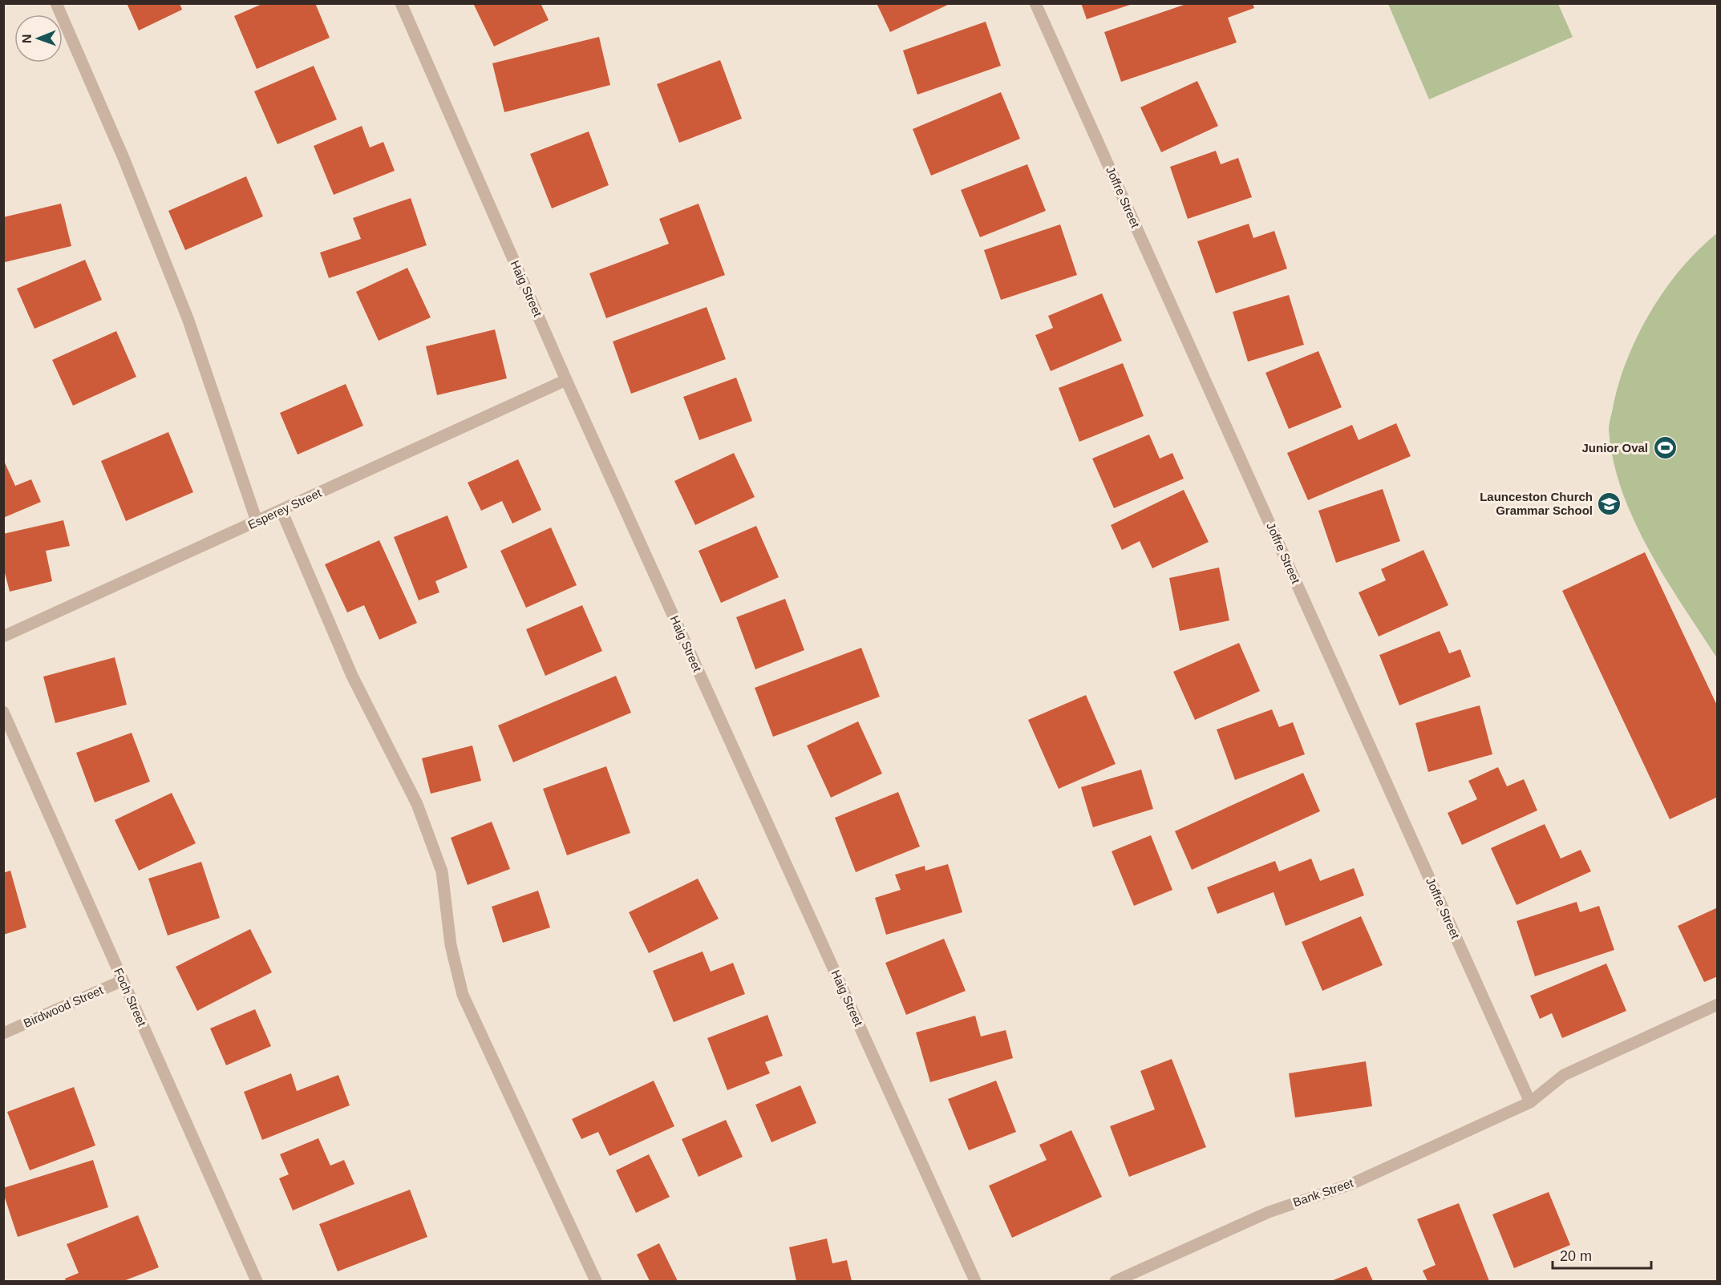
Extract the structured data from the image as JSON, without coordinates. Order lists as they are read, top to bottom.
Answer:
{
  "streets": {
    "street": [
      "Joffre Street",
      "Haig Street",
      "Esperey Street",
      "Foch Street",
      "Birdwood Street",
      "Bank Street"
    ]
  },
  "crossings": [
    ["Joffre Street", "Bank Street"],
    ["Haig Street", "Esperey Street"],
    ["Foch Street", "Birdwood Street"]
  ],
  "places": {
    "sports": ["Junior Oval"],
    "school or university": ["Launceston Church Grammar School"]
  },
  "scale_bar": "20 m",
  "north": "left"
}
